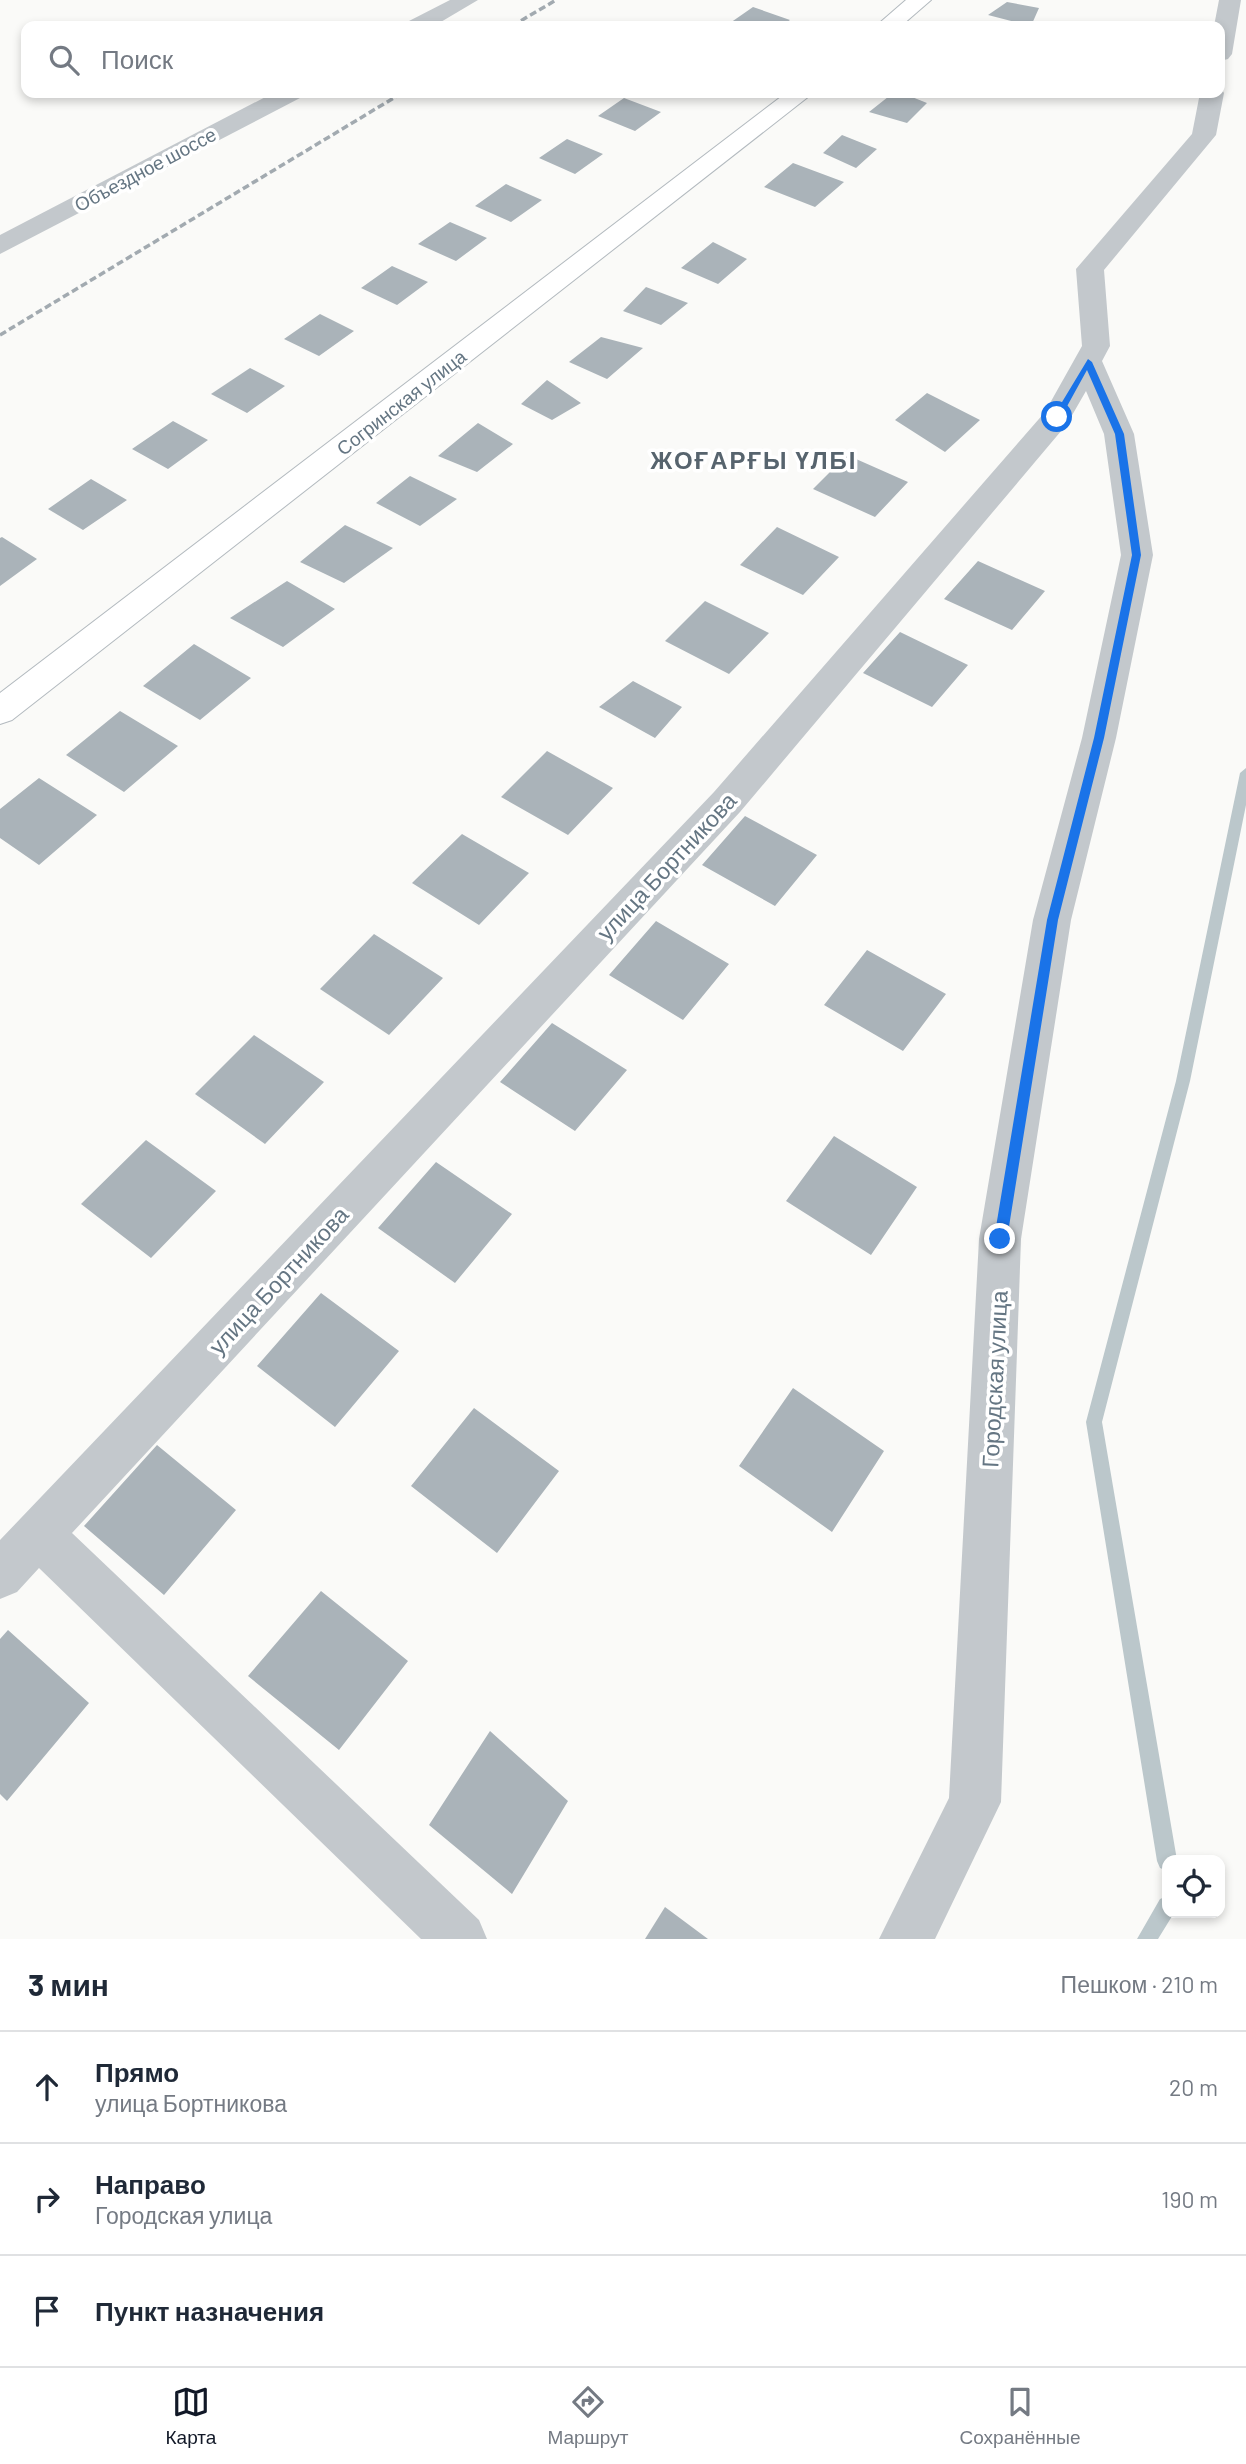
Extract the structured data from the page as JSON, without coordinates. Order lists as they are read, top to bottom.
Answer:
{
  "streets": {
    "main road": ["Согринская улица"],
    "street": ["Объездное шоссе", "улица Бортникова", "Городская улица"]
  },
  "crossings": [
    ["улица Бортникова", "Городская улица"]
  ],
  "districts": ["ЖОҒАРҒЫ ҮЛБІ"],
  "page": {
    "search": "Поиск",
    "heading": ["3 мин", "Пешком · 210 m"],
    "list": [
      ["Прямо", "улица Бортникова", "20 m"],
      ["Направо", "Городская улица", "190 m"],
      "Пункт назначения"
    ],
    "nav": ["Карта", "Маршрут", "Сохранённые"]
  }
}
